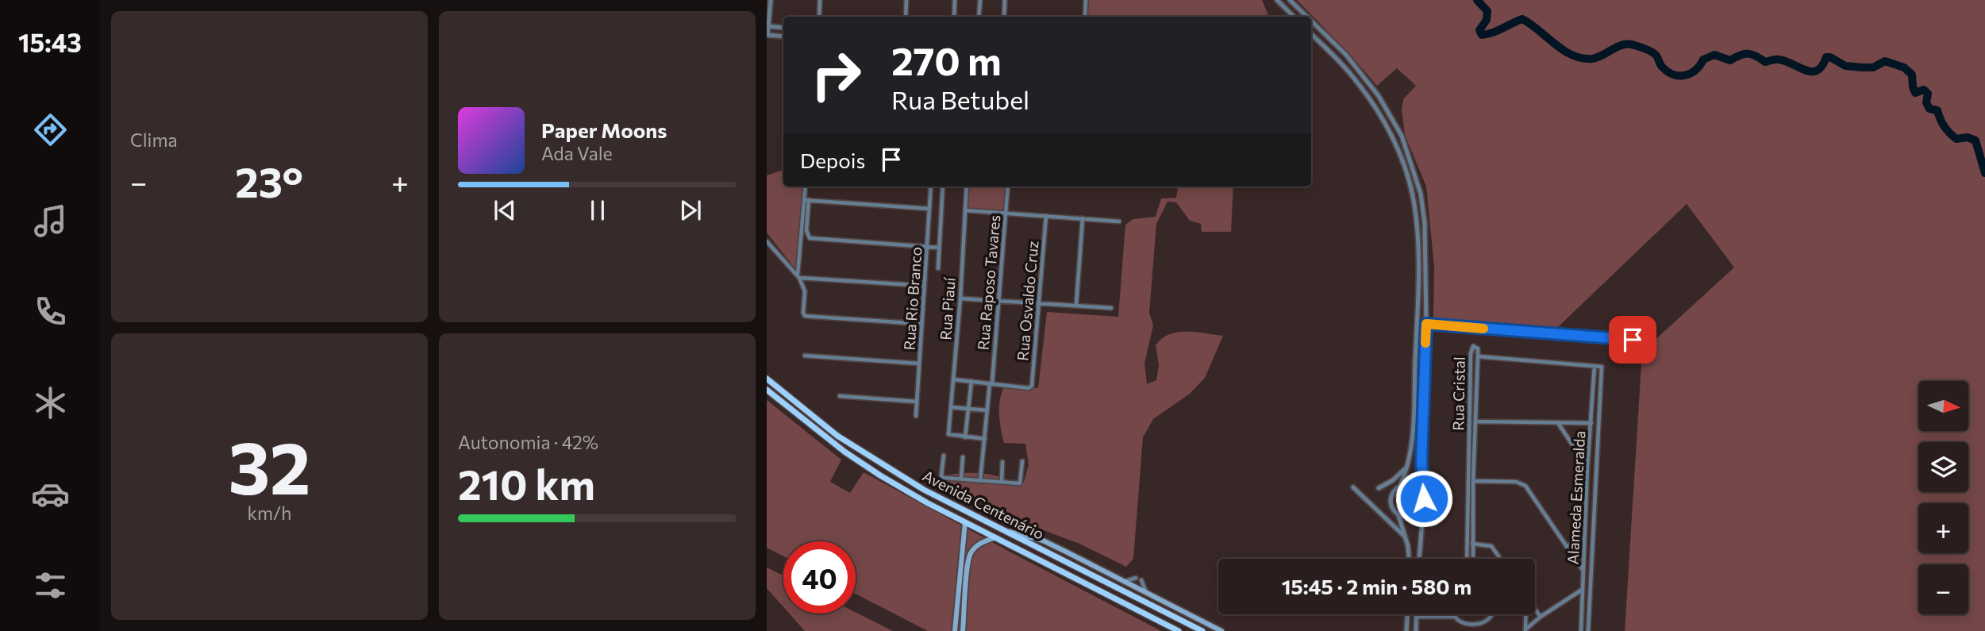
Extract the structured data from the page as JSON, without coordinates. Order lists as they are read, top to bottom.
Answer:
{
  "streets": {
    "main road": ["Avenida Centenário"],
    "street": [
      "Rua Raposo Tavares",
      "Rua Rio Branco",
      "Rua Osvaldo Cruz",
      "Rua Piauí",
      "Rua Cristal",
      "Alameda Esmeralda"
    ]
  },
  "crossings": [
    ["Rua Raposo Tavares", "Rua Osvaldo Cruz"]
  ],
  "north": "right",
  "page": {
    "tabs": "15:43",
    "tile": [
      "Clima",
      ["32", "km/h"],
      ["Autonomia · 42%", "210 km"]
    ],
    "turn": ["270 m", "Rua Betubel"],
    "song": ["Paper Moons", "Ada Vale"],
    "then": "Depois",
    "heat": ["−", "23°", "+"],
    "map_buttons": ["+", "−"],
    "limit": "40",
    "trip": "15:45 · 2 min · 580 m"
  }
}
